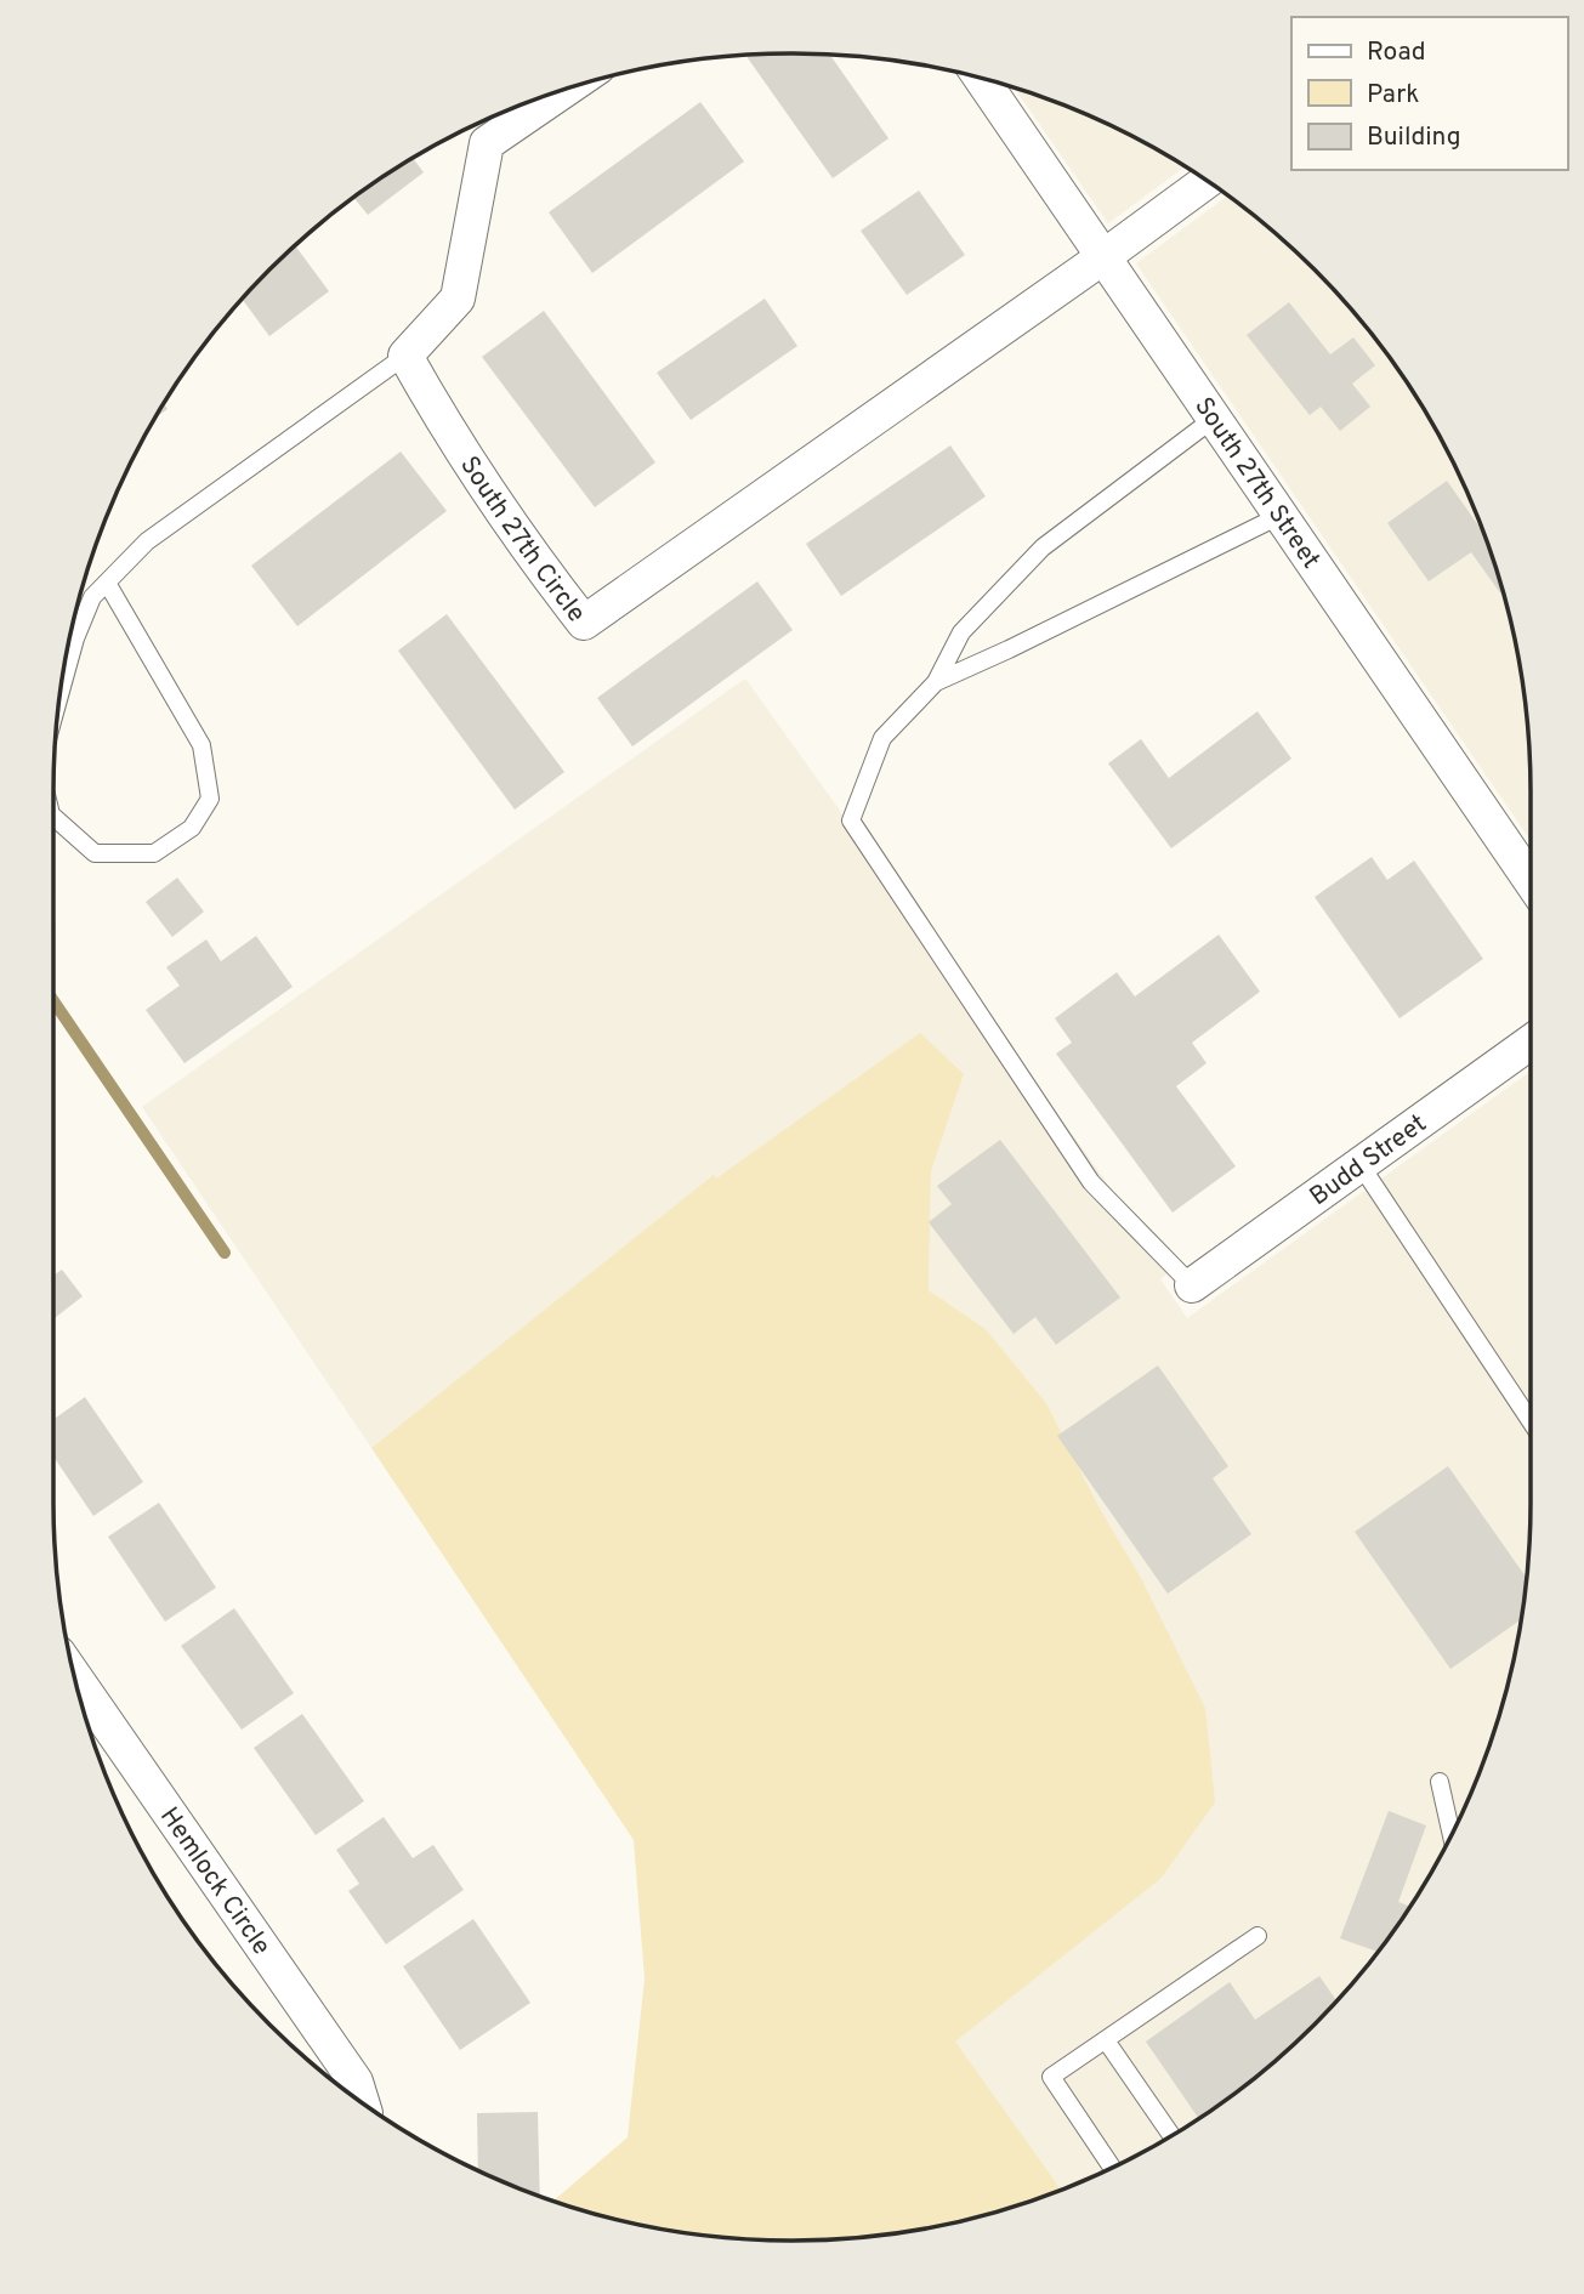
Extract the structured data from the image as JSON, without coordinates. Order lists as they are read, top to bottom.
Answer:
{
  "streets": {
    "street": [
      "South 27th Street",
      "South 27th Circle",
      "Budd Street",
      "Hemlock Circle"
    ]
  },
  "crossings": [
    ["South 27th Street", "South 27th Circle"]
  ],
  "legend": ["Road", "Park", "Building"]
}
